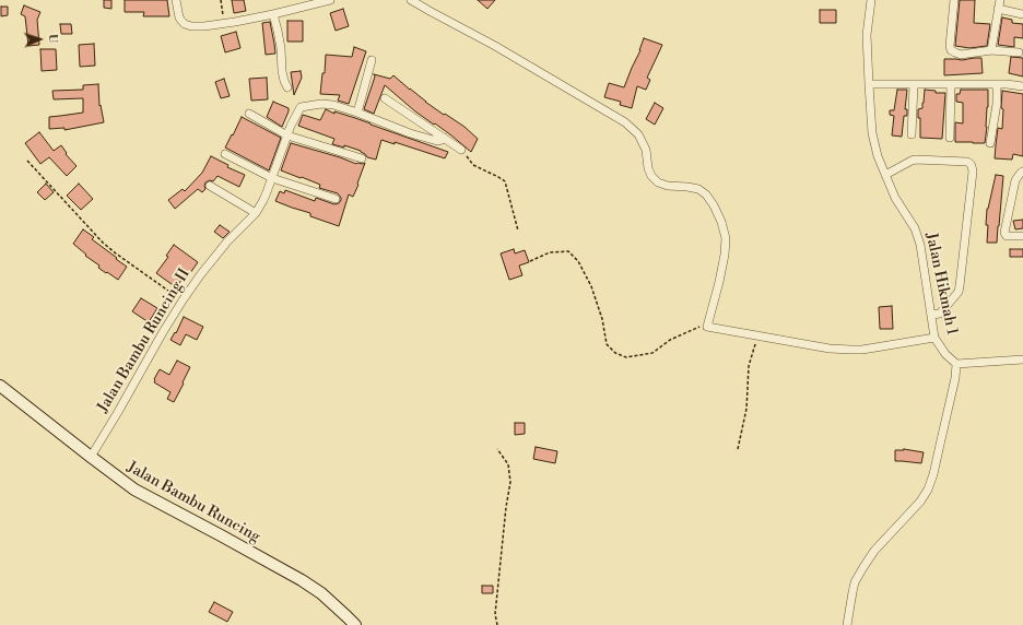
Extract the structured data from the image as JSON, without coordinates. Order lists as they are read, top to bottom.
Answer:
{
  "streets": {
    "street": ["Jalan Hikmah 1", "Jalan Bambu Runcing II", "Jalan Bambu Runcing"]
  },
  "crossings": [
    ["Jalan Bambu Runcing II", "Jalan Bambu Runcing"]
  ],
  "north": "right"
}
